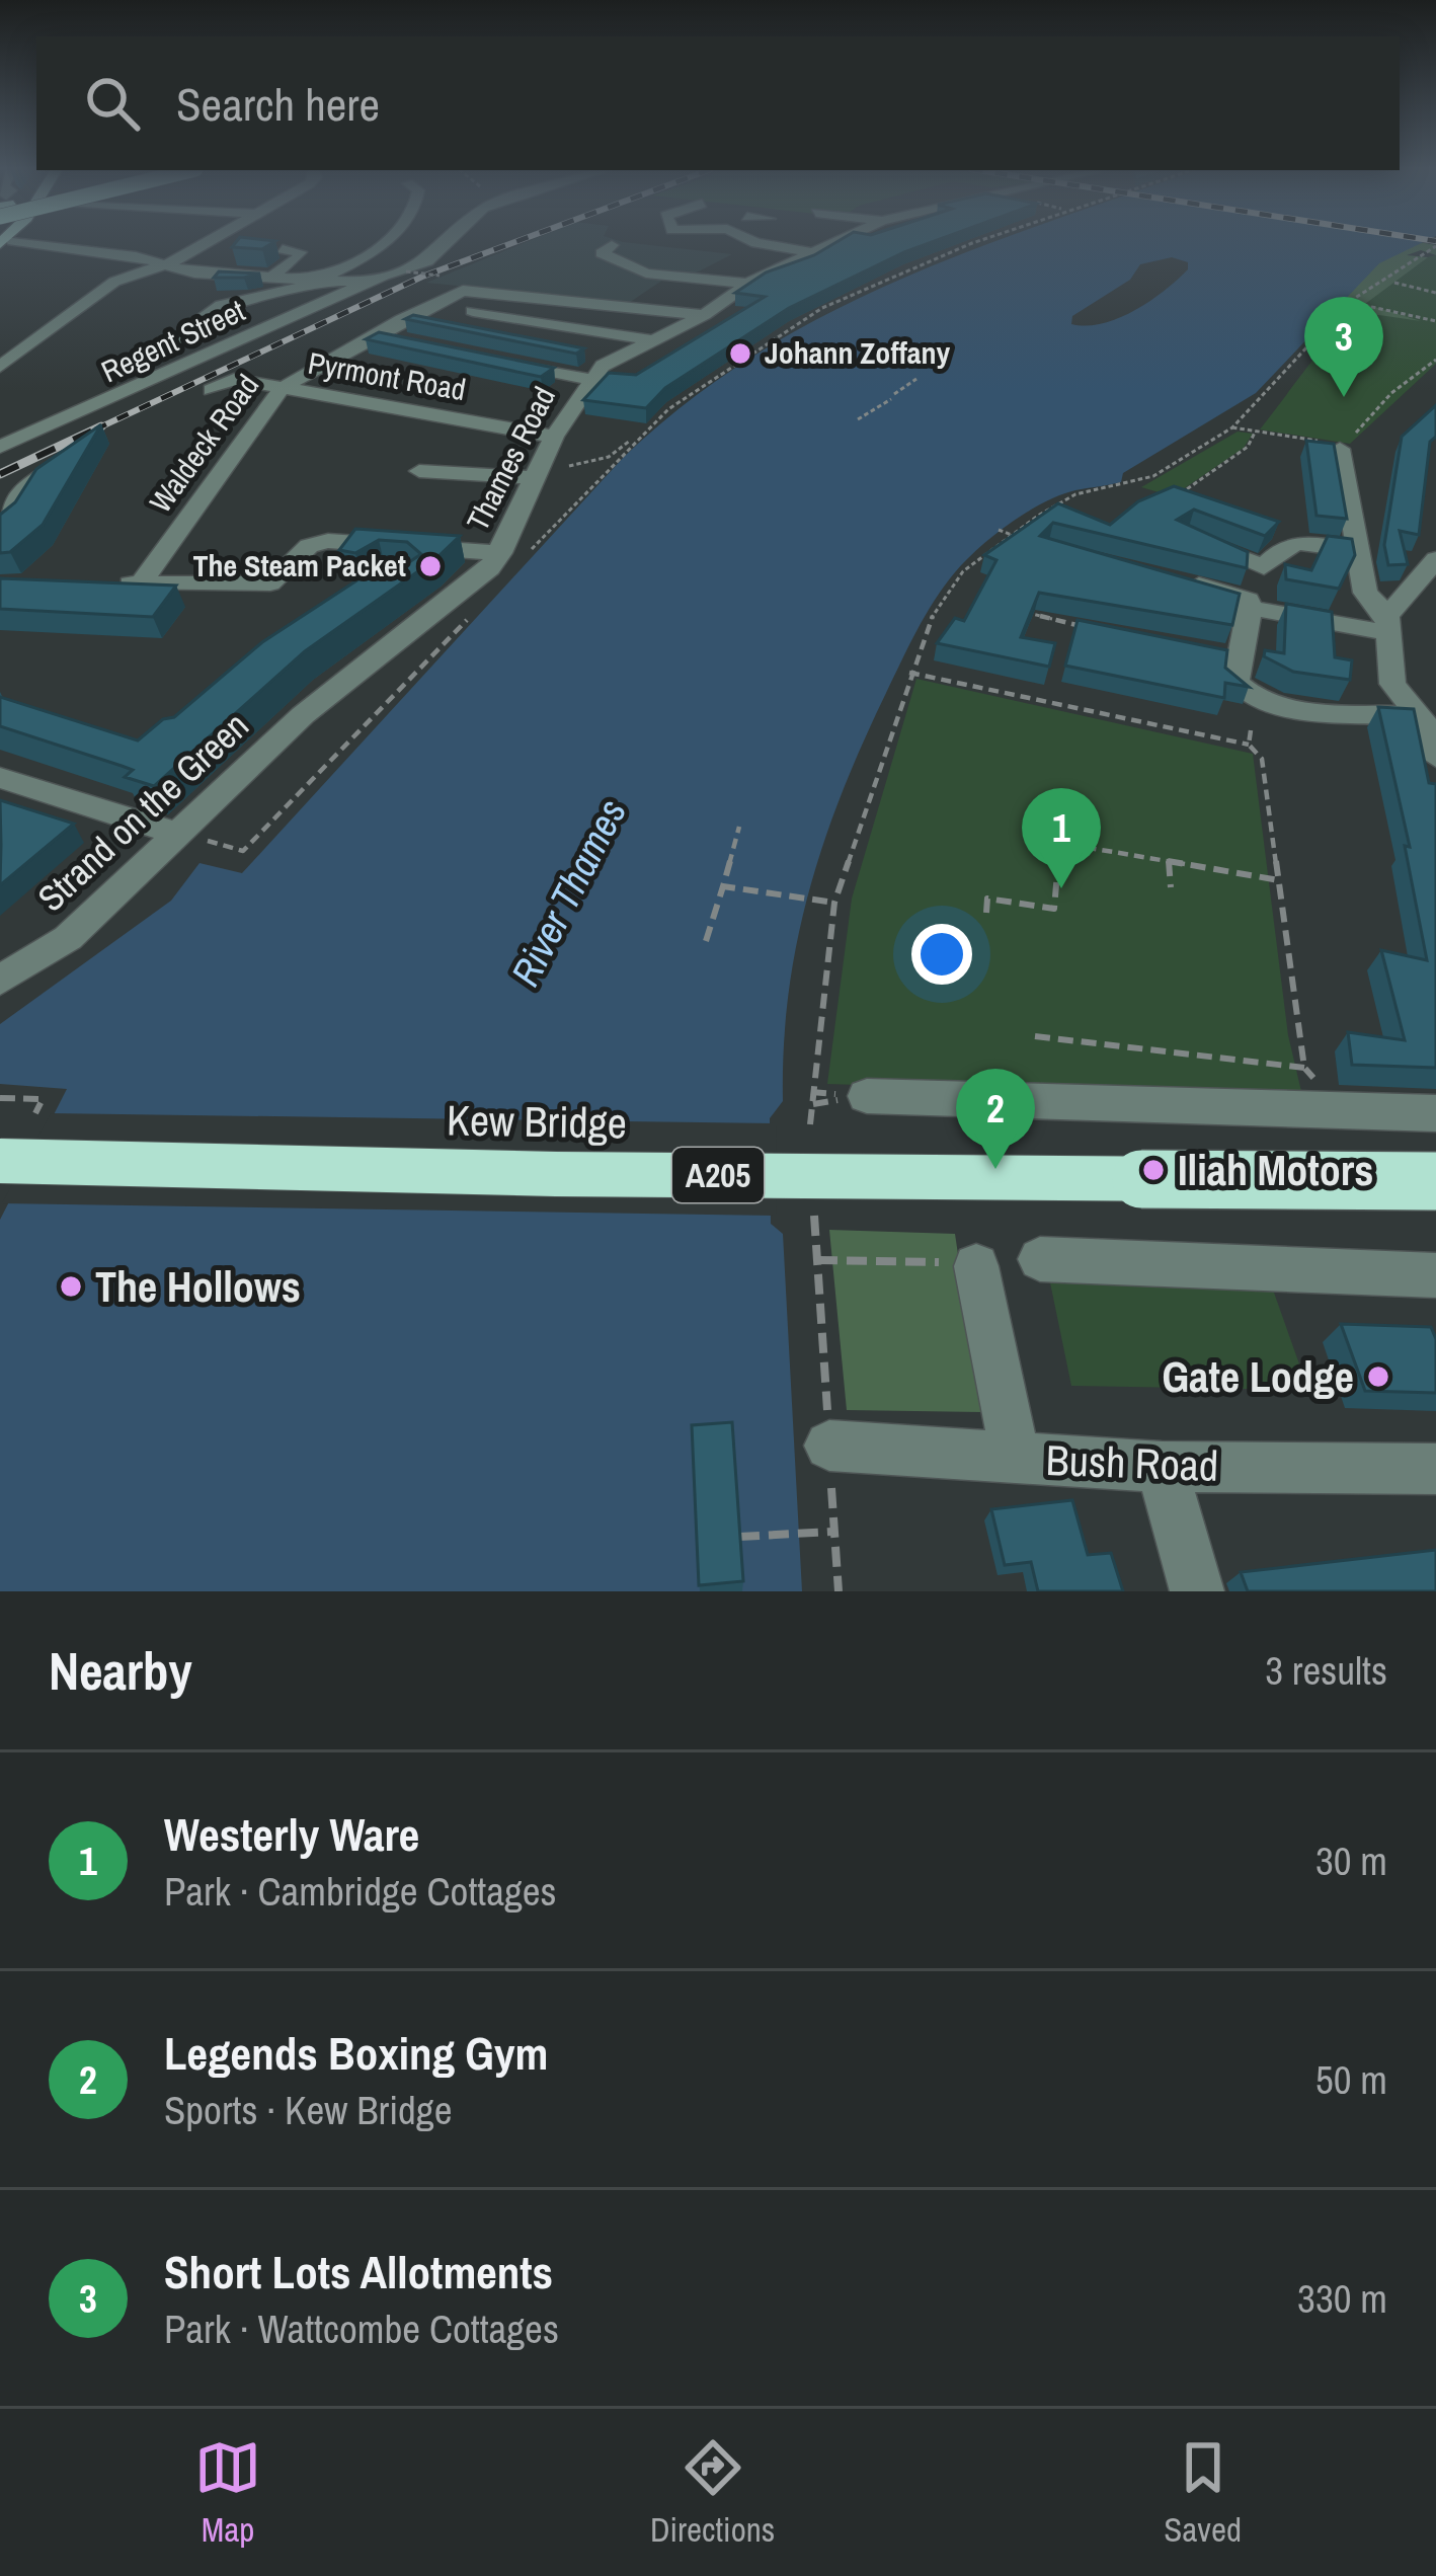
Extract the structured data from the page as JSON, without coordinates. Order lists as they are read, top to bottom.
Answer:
{
  "streets": {
    "highway": ["Kew Bridge", "A205"],
    "street": [
      "Regent Street",
      "Pyrmont Road",
      "Waldeck Road",
      "Thames Road",
      "Strand on the Green",
      "Bush Road"
    ]
  },
  "crossings": [
    ["Pyrmont Road", "Waldeck Road"],
    ["Pyrmont Road", "Thames Road"],
    ["Thames Road", "Strand on the Green"]
  ],
  "water": ["River Thames"],
  "places": [
    "Johann Zoffany",
    "The Steam Packet",
    "Iliah Motors",
    "The Hollows",
    "Gate Lodge"
  ],
  "page": {
    "search": "Search here",
    "pins": ["3", "1", "2"],
    "heading": ["Nearby", "3 results"],
    "list": [
      {
        "mark": "1",
        "name": "Westerly Ware",
        "note": "Park · Cambridge Cottages",
        "value": "30 m"
      },
      {
        "mark": "2",
        "name": "Legends Boxing Gym",
        "note": "Sports · Kew Bridge",
        "value": "50 m"
      },
      {
        "mark": "3",
        "name": "Short Lots Allotments",
        "note": "Park · Wattcombe Cottages",
        "value": "330 m"
      }
    ],
    "nav": ["Map", "Directions", "Saved"]
  }
}
